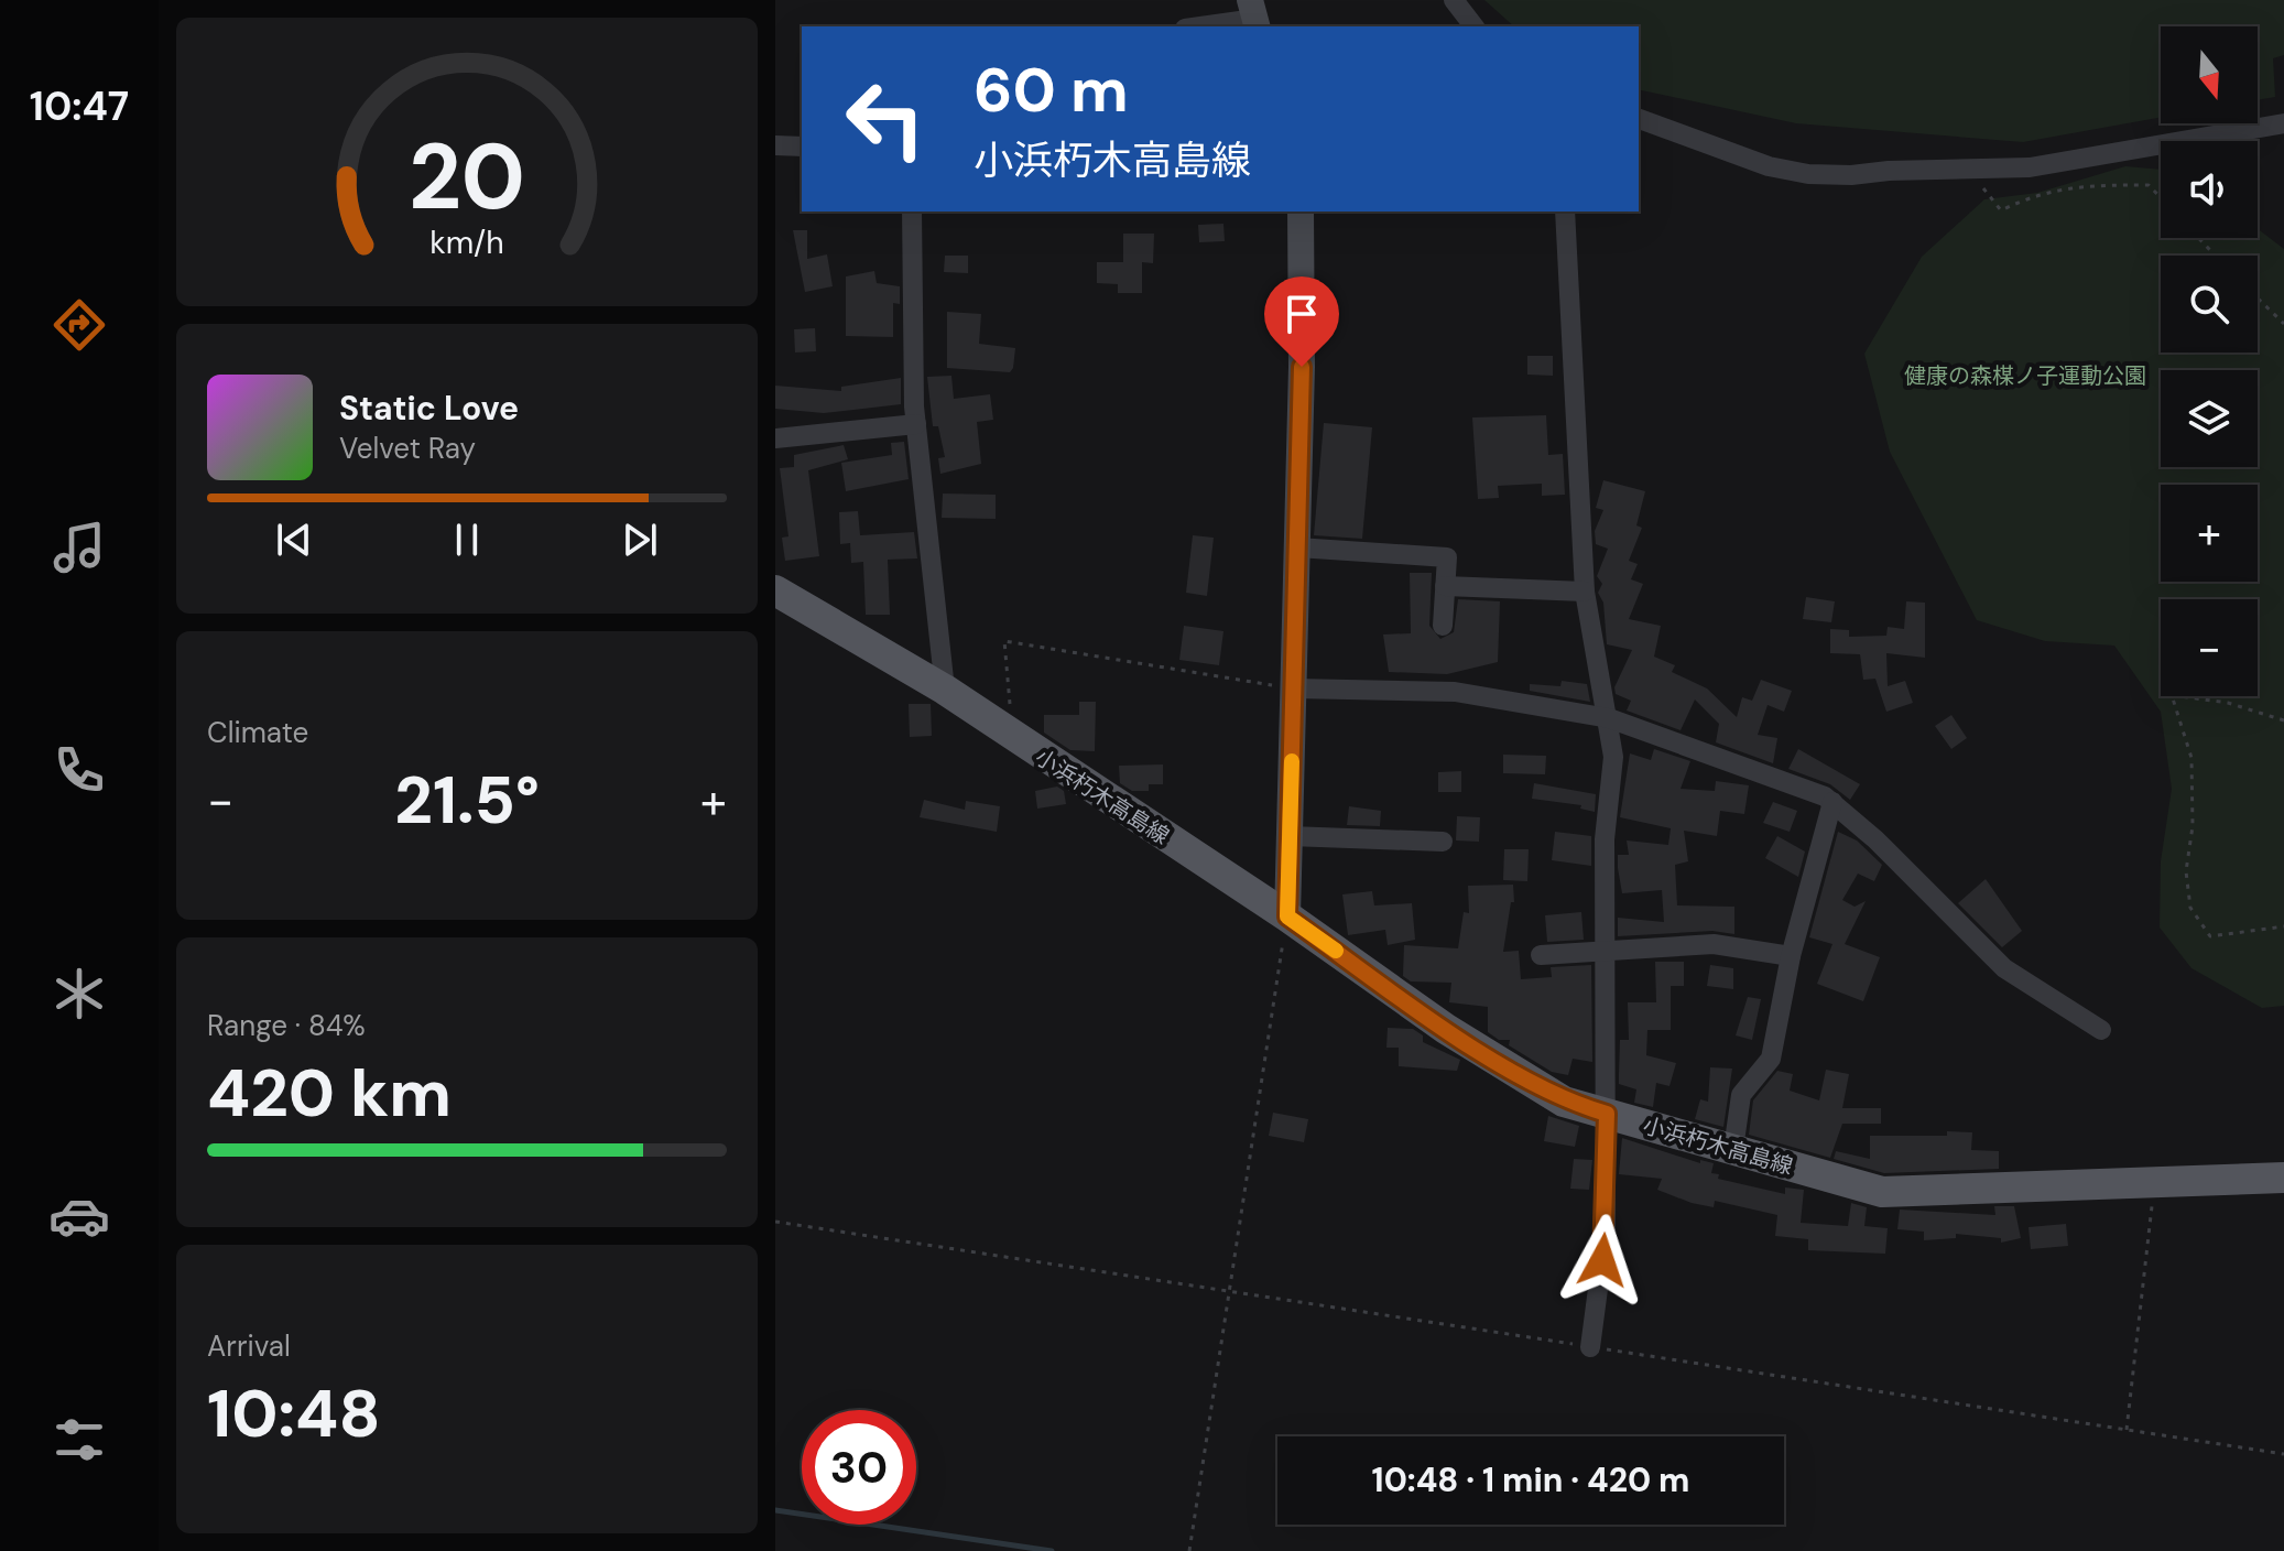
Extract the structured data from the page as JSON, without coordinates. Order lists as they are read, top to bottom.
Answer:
{
  "streets": {
    "main road": ["小浜朽木高島線"]
  },
  "parks": ["健康の森楳ノ子運動公園"],
  "north": "bottom",
  "page": {
    "tabs": "10:47",
    "map_buttons": ["+", "−"],
    "turn": ["60 m", "小浜朽木高島線"],
    "song": ["Static Love", "Velvet Ray"],
    "tile": [
      "Climate",
      ["Range · 84%", "420 km"],
      ["Arrival", "10:48"]
    ],
    "heat": ["−", "21.5°", "+"],
    "limit": "30",
    "trip": "10:48 · 1 min · 420 m",
    "gauge": ["20", "km/h"]
  }
}
